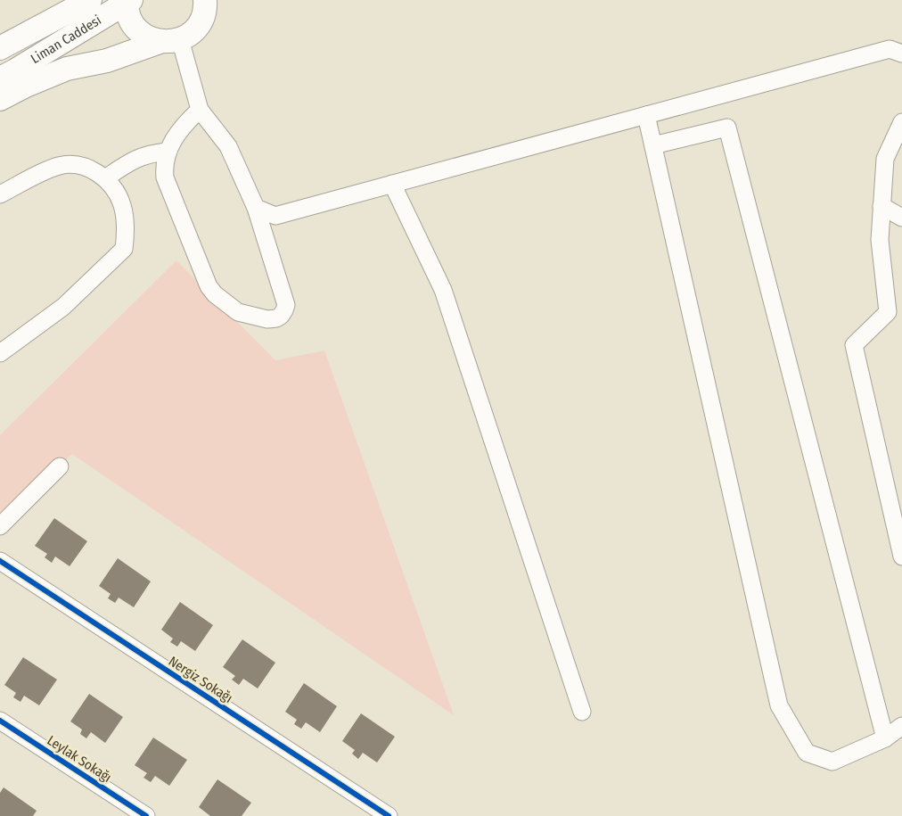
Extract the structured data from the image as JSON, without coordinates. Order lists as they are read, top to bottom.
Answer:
{
  "streets": {
    "highway": ["Liman Caddesi"],
    "street": ["Nergiz Sokağı", "Leylak Sokağı"]
  }
}
